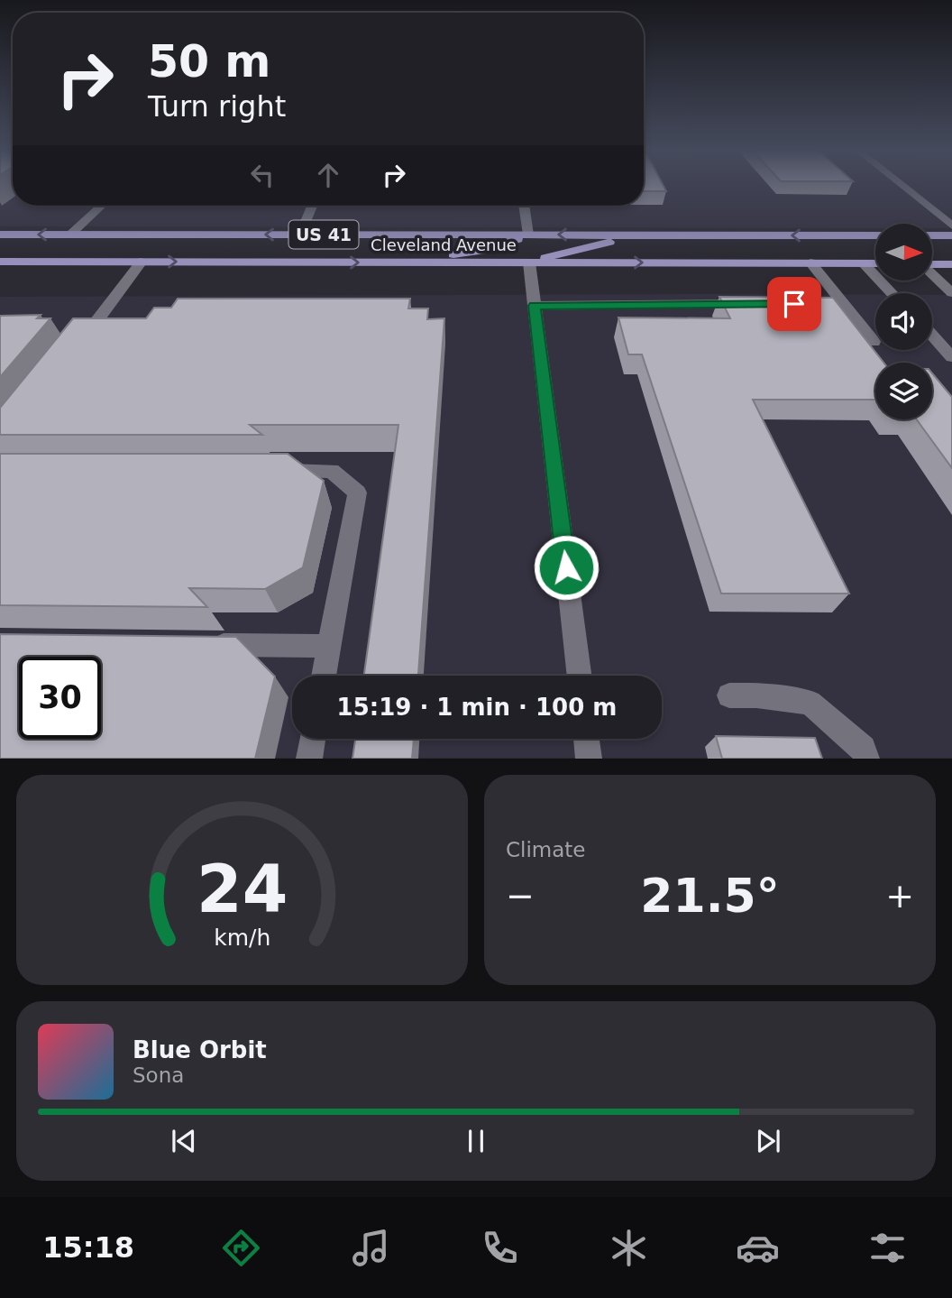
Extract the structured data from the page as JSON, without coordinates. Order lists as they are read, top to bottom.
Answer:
{
  "streets": {
    "main road": ["US 41", "Cleveland Avenue"]
  },
  "north": "right",
  "page": {
    "turn": ["50 m", "Turn right"],
    "limit": "30",
    "trip": "15:19 · 1 min · 100 m",
    "tile": "Climate",
    "heat": ["−", "21.5°", "+"],
    "song": ["Blue Orbit", "Sona"],
    "tabs": "15:18",
    "gauge": ["24", "km/h"]
  }
}
